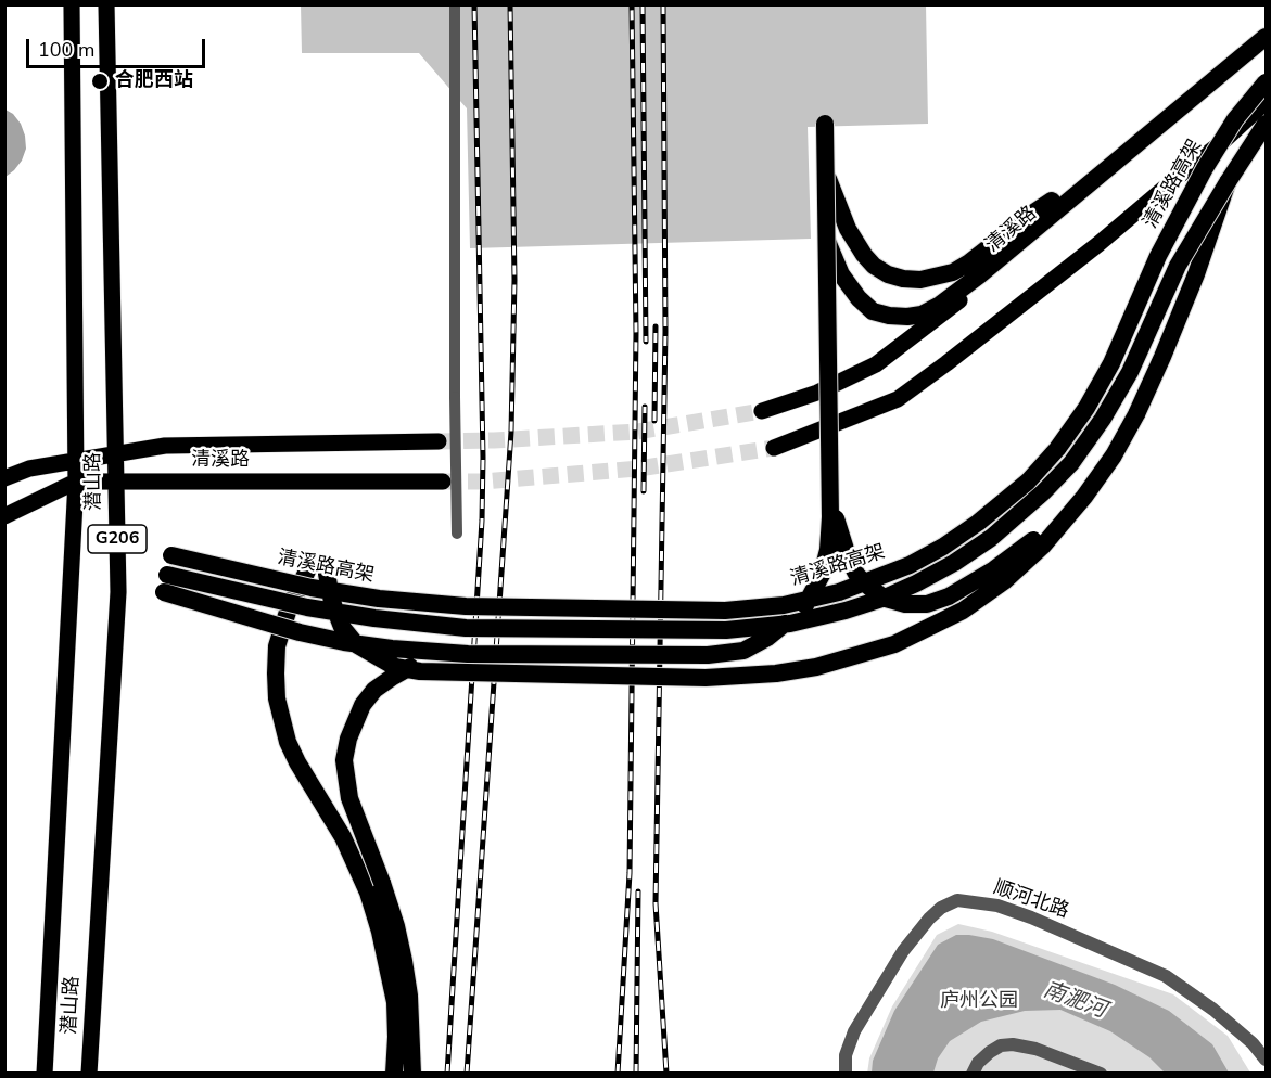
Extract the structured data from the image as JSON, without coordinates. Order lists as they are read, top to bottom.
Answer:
{
  "streets": {
    "highway": ["清溪路高架"],
    "main road": ["清溪路", "潜山路", "G206"],
    "street": ["顺河北路"]
  },
  "crossings": [
    ["清溪路", "潜山路"]
  ],
  "water": ["南淝河"],
  "parks": ["庐州公园"],
  "places": ["合肥西站"],
  "scale_bar": "100 m"
}
